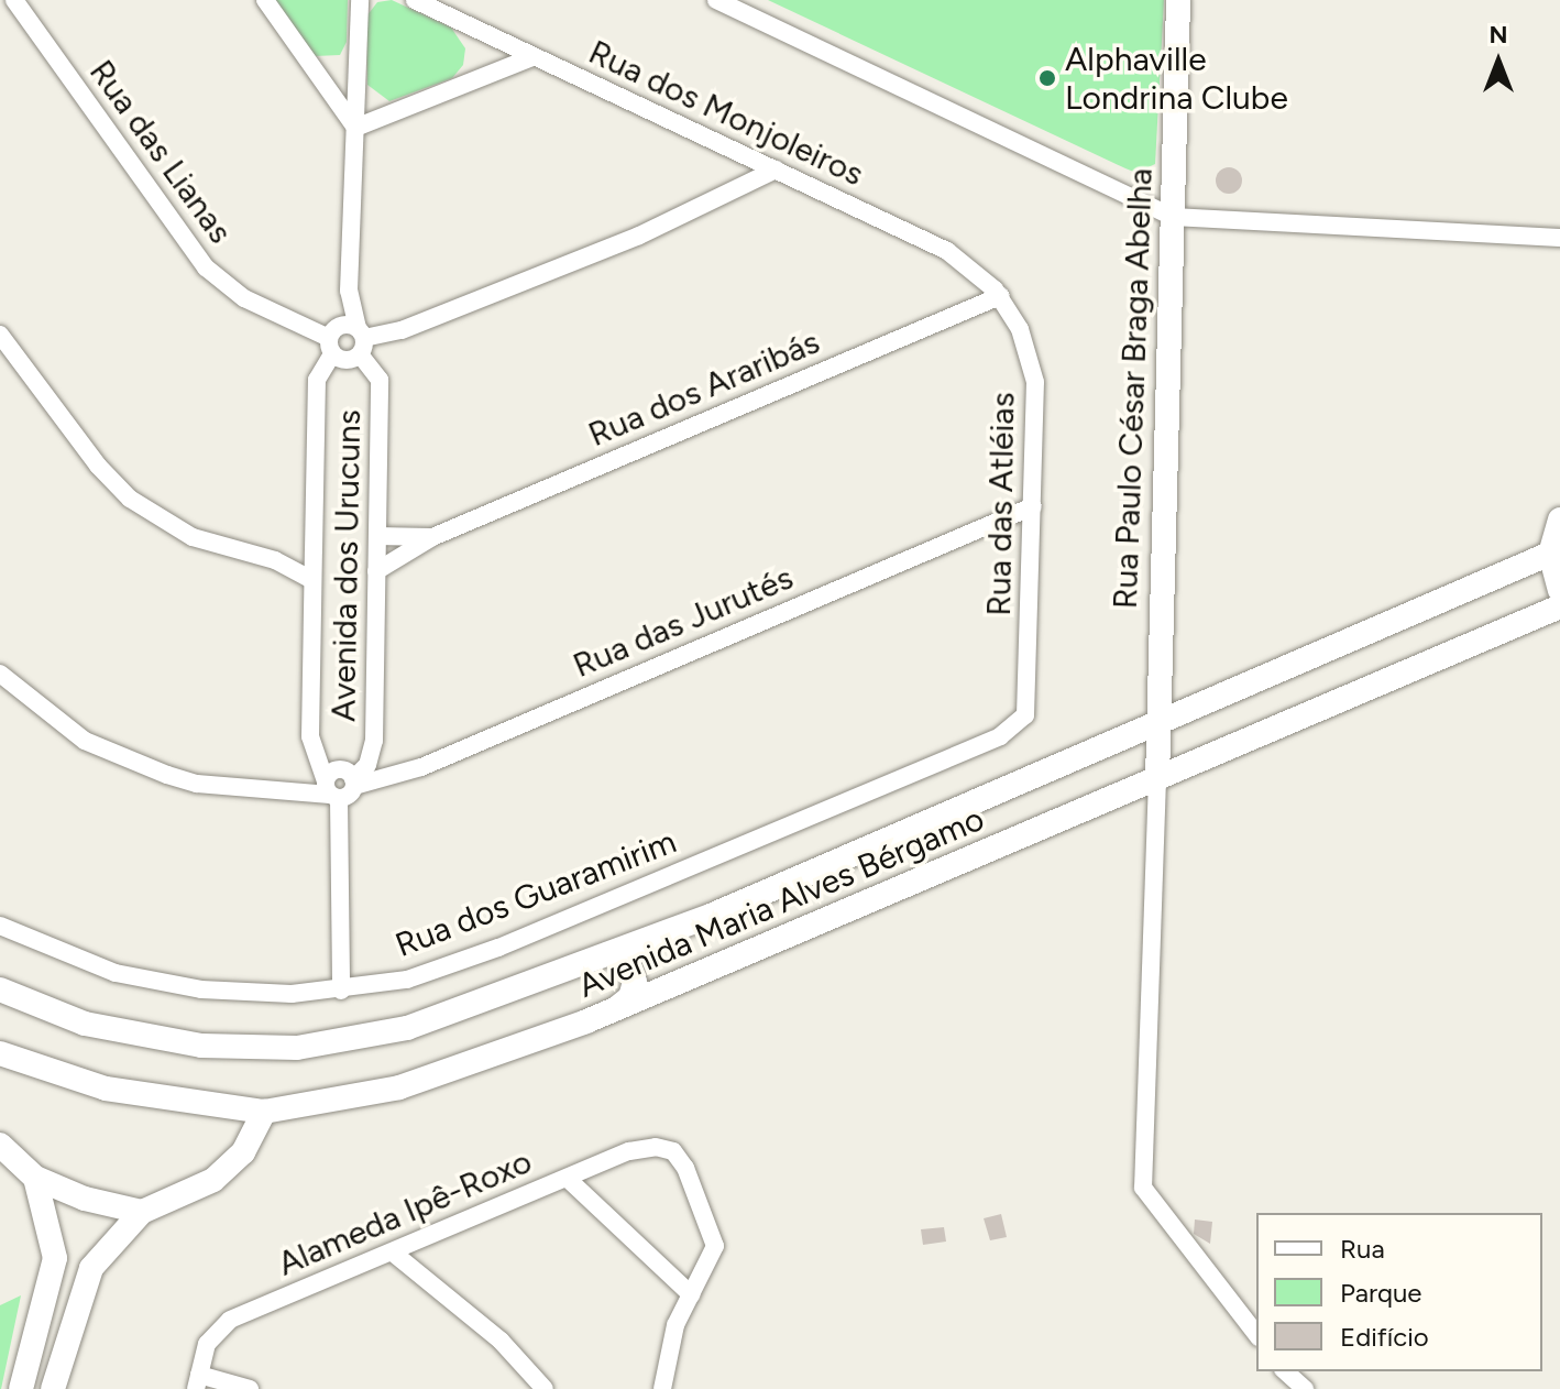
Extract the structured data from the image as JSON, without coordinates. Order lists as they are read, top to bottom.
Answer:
{
  "streets": {
    "street": [
      "Rua dos Monjoleiros",
      "Rua das Lianas",
      "Rua dos Araribás",
      "Rua Paulo César Braga Abelha",
      "Rua das Atléias",
      "Avenida dos Urucuns",
      "Rua das Jurutés",
      "Rua dos Guaramirim",
      "Avenida Maria Alves Bérgamo",
      "Alameda Ipê-Roxo"
    ]
  },
  "crossings": [
    ["Rua dos Monjoleiros", "Rua dos Araribás"],
    ["Rua dos Monjoleiros", "Rua das Atléias"],
    ["Rua das Lianas", "Avenida dos Urucuns"],
    ["Rua dos Araribás", "Rua das Atléias"],
    ["Rua dos Araribás", "Avenida dos Urucuns"],
    ["Rua Paulo César Braga Abelha", "Avenida Maria Alves Bérgamo"],
    ["Rua das Atléias", "Rua das Jurutés"],
    ["Rua das Atléias", "Rua dos Guaramirim"],
    ["Avenida dos Urucuns", "Rua das Jurutés"],
    ["Avenida dos Urucuns", "Rua dos Guaramirim"]
  ],
  "places": ["Alphaville Londrina Clube"],
  "legend": ["Rua", "Parque", "Edifício"],
  "north": "top"
}
